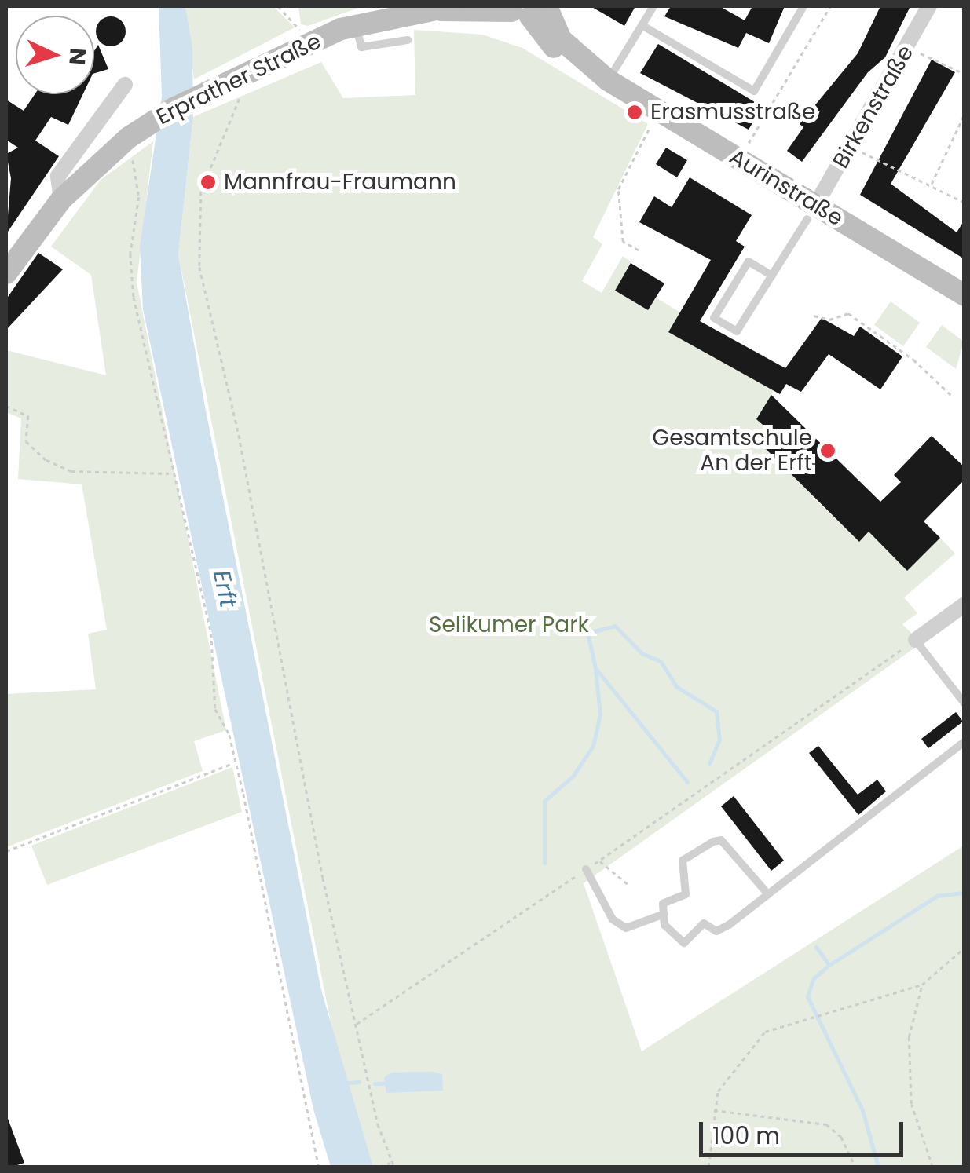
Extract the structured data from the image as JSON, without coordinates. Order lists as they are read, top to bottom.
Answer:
{
  "streets": {
    "main road": ["Erprather Straße", "Aurinstraße"],
    "street": ["Birkenstraße"]
  },
  "crossings": [
    ["Erprather Straße", "Aurinstraße"],
    ["Birkenstraße", "Aurinstraße"]
  ],
  "water": ["Erft"],
  "parks": ["Selikumer Park"],
  "places": ["Erasmusstraße", "Mannfrau-Fraumann", "Gesamtschule An der Erft"],
  "scale_bar": "100 m",
  "north": "right"
}
